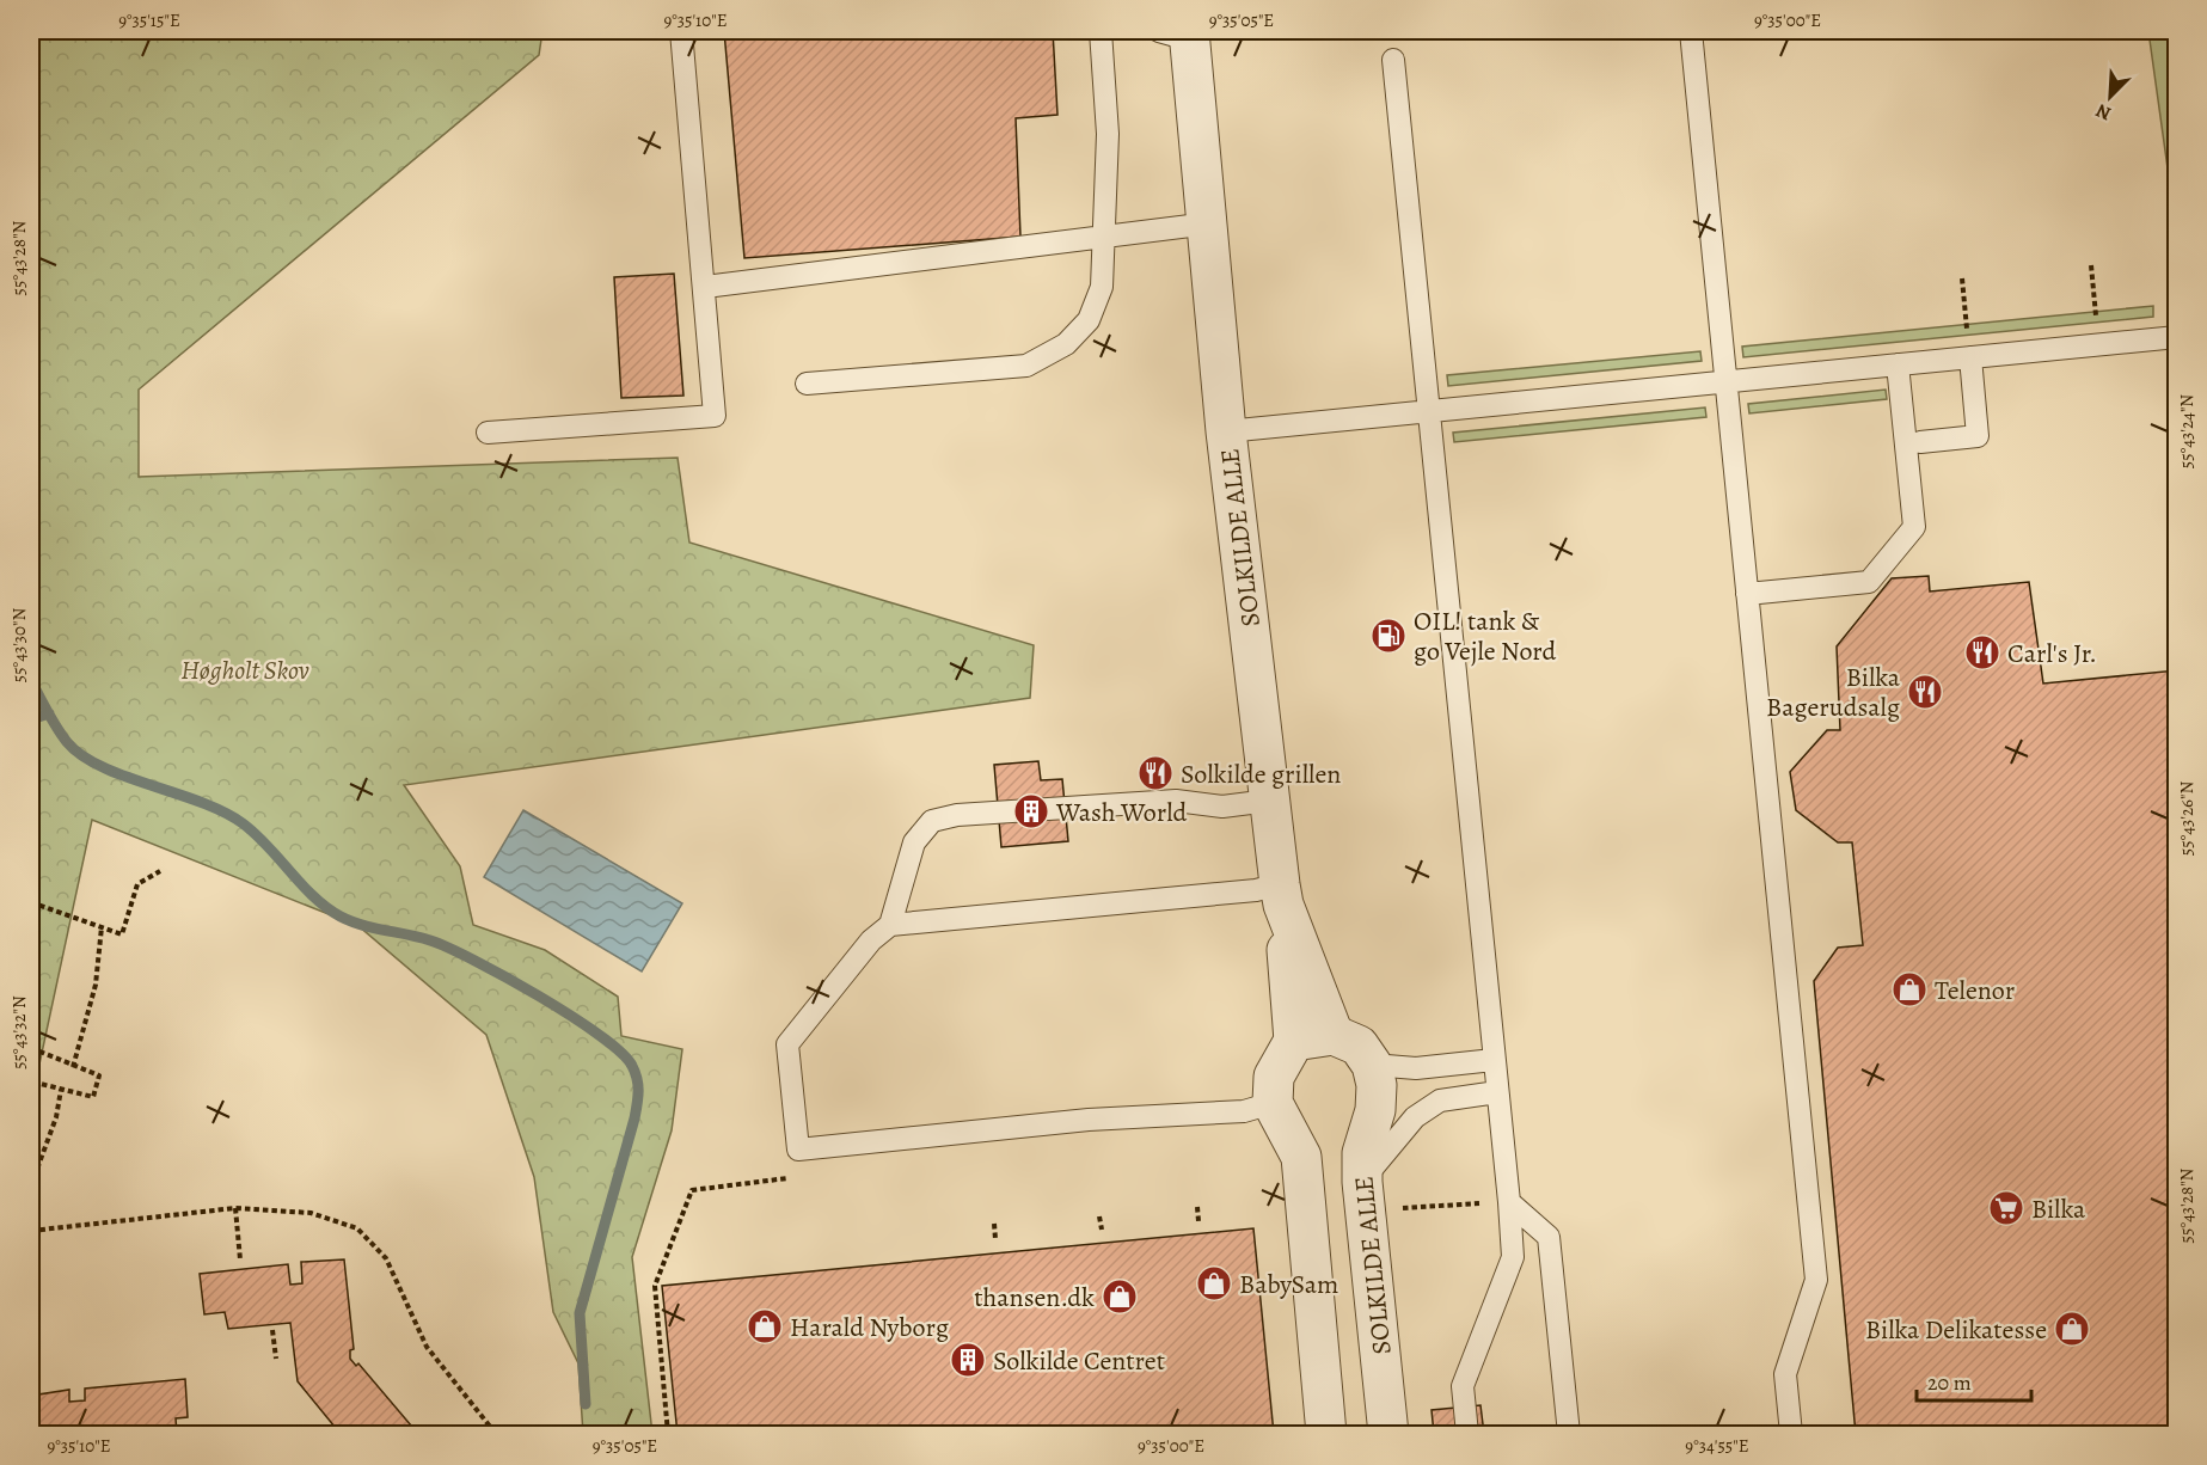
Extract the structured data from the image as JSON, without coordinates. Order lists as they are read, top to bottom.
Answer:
{
  "streets": {
    "street": ["SOLKILDE ALLE"]
  },
  "parks": ["Høgholt Skov"],
  "places": {
    "fuel station": ["OIL! tank & go Vejle Nord"],
    "restaurant": ["Carl's Jr.", "Bilka Bagerudsalg", "Solkilde grillen"],
    "building": ["Wash World", "Solkilde Centret"],
    "shop": [
      "Telenor",
      "BabySam",
      "thansen.dk",
      "Harald Nyborg",
      "Bilka Delikatesse"
    ],
    "supermarket": ["Bilka"]
  },
  "scale_bar": "20 m",
  "north": "bottom left",
  "coordinates": [
    "9°35'15\"E",
    "9°35'10\"E",
    "9°35'05\"E",
    "9°35'00\"E",
    "55°43'28\"N",
    "55°43'24\"N",
    "55°43'30\"N",
    "55°43'26\"N",
    "55°43'32\"N",
    "9°34'55\"E"
  ]
}
